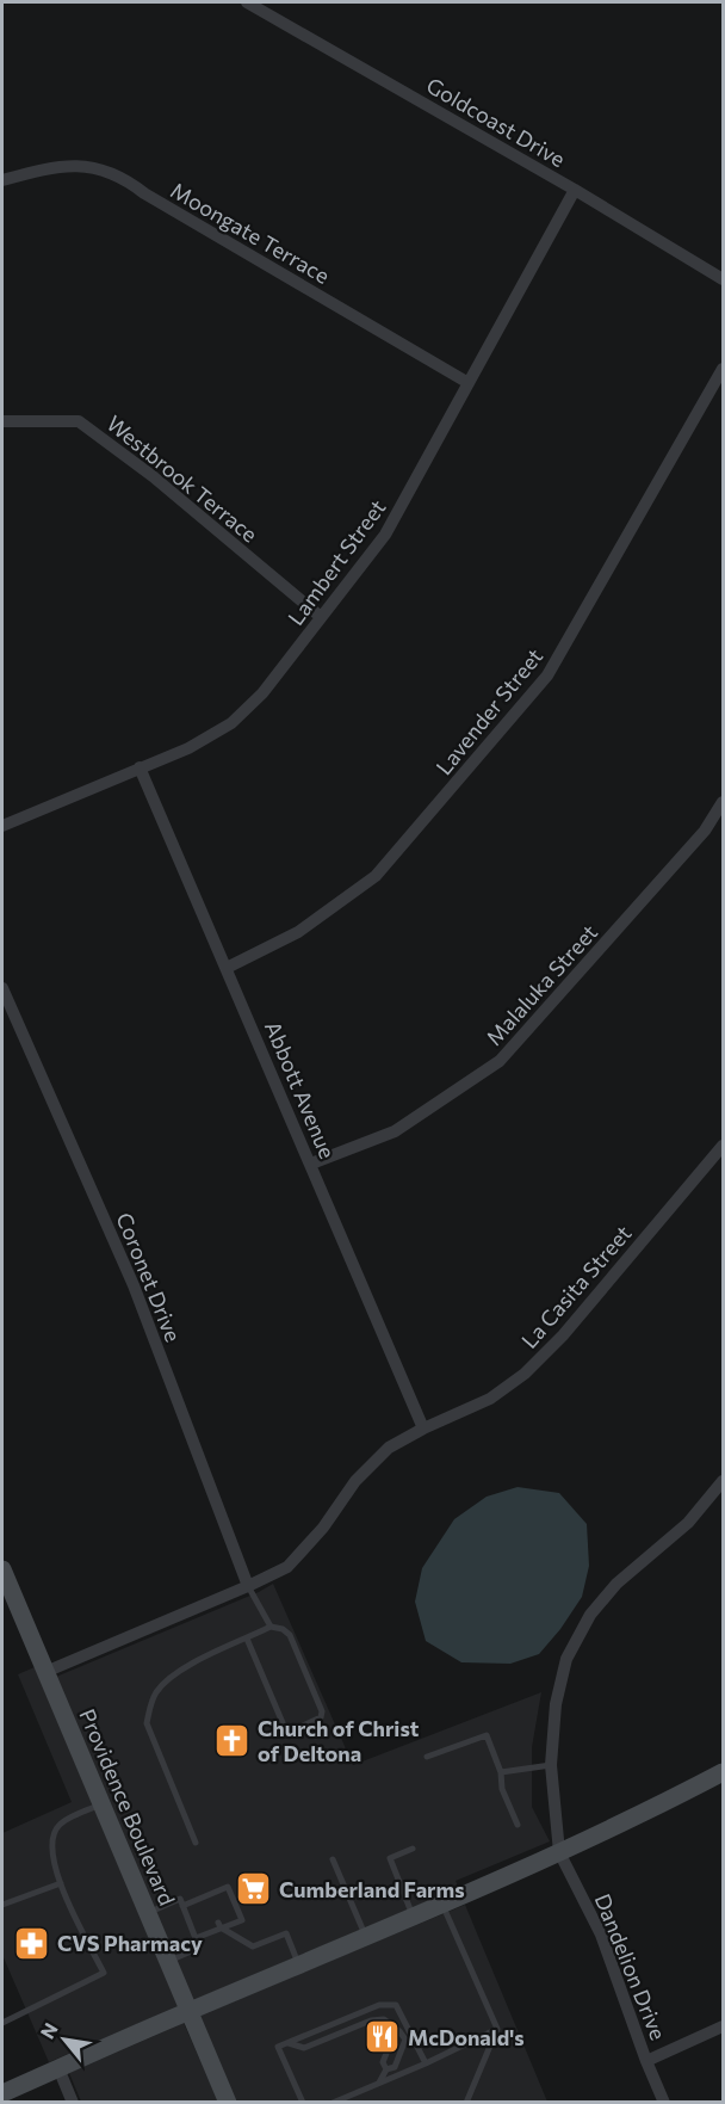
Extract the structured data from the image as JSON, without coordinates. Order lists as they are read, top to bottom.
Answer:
{
  "streets": {
    "street": [
      "Goldcoast Drive",
      "Moongate Terrace",
      "Westbrook Terrace",
      "Lambert Street",
      "Lavender Street",
      "Malaluka Street",
      "Abbott Avenue",
      "Coronet Drive",
      "La Casita Street",
      "Providence Boulevard",
      "Dandelion Drive"
    ]
  },
  "crossings": [
    ["Goldcoast Drive", "Lambert Street"],
    ["Moongate Terrace", "Lambert Street"],
    ["Westbrook Terrace", "Lambert Street"],
    ["Lambert Street", "Abbott Avenue"],
    ["Lavender Street", "Abbott Avenue"],
    ["Malaluka Street", "Abbott Avenue"],
    ["Abbott Avenue", "La Casita Street"],
    ["Coronet Drive", "La Casita Street"],
    ["La Casita Street", "Providence Boulevard"]
  ],
  "places": {
    "church": ["Church of Christ of Deltona"],
    "supermarket": ["Cumberland Farms"],
    "pharmacy": ["CVS Pharmacy"],
    "restaurant": ["McDonald's"]
  },
  "north": "top left"
}
